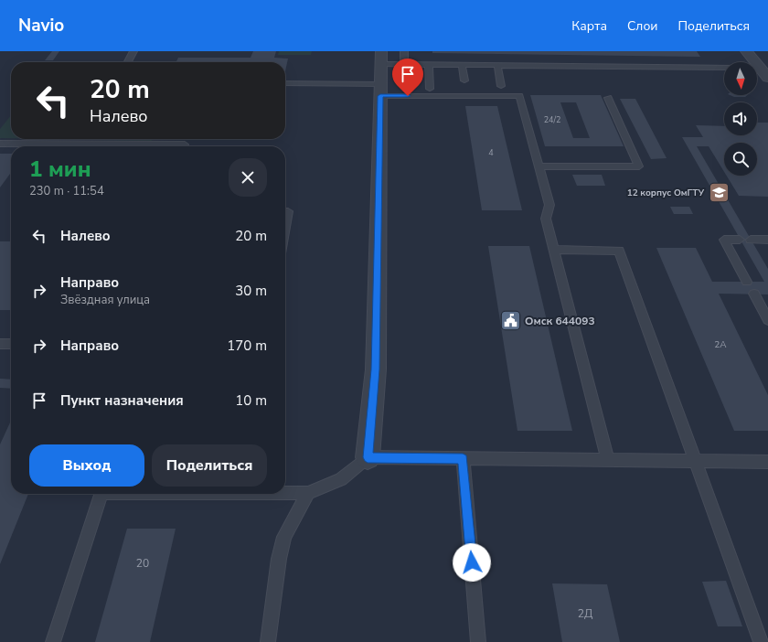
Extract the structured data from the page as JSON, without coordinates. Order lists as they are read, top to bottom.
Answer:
{
  "places": {
    "school or university": ["12 корпус ОмГТУ"],
    "public building": ["Омск 644093"]
  },
  "house_numbers": [
    "24/2",
    "4",
    "2А",
    "20",
    "2Д"
  ],
  "north": "bottom",
  "page": {
    "header": "Navio",
    "nav": ["Карта", "Слои", "Поделиться"],
    "turn": ["20 m", "Налево"],
    "heading": ["1 мин", "230 m · 11:54"],
    "list": [
      {
        "name": "Налево",
        "value": "20 m"
      },
      {
        "name": "Направо",
        "note": "Звёздная улица",
        "value": "30 m"
      },
      {
        "name": "Направо",
        "value": "170 m"
      },
      {
        "name": "Пункт назначения",
        "value": "10 m"
      }
    ],
    "buttons": ["Выход", "Поделиться"]
  }
}
